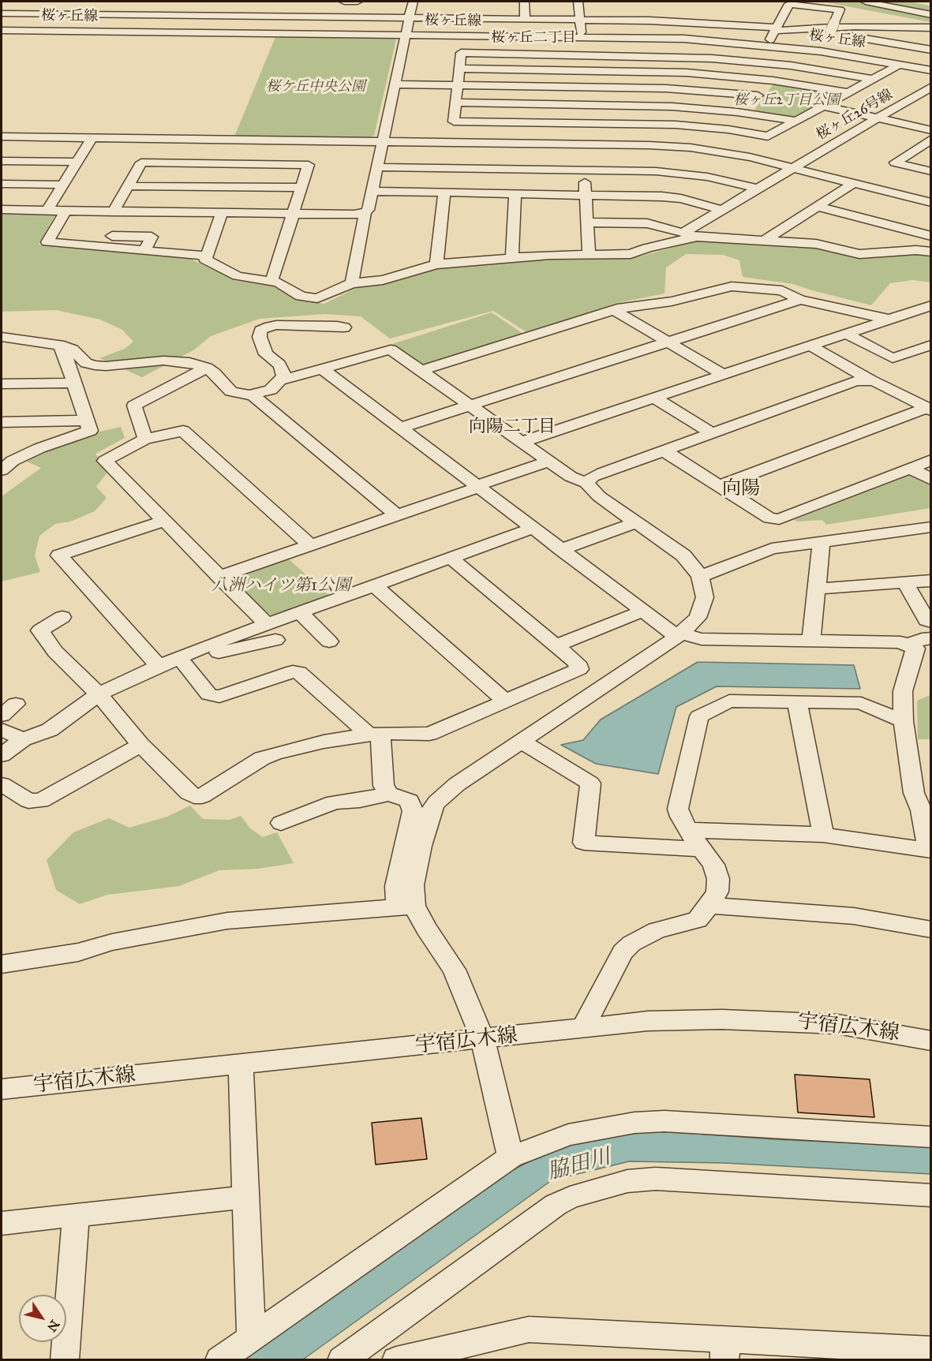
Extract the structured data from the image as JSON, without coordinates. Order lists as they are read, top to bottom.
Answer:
{
  "streets": {
    "street": ["桜ヶ丘線", "桜ヶ丘26号線", "宇宿広木線"]
  },
  "districts": ["桜ヶ丘二丁目", "向陽二丁目", "向陽"],
  "water": ["脇田川"],
  "parks": ["桜ケ丘中央公園", "桜ヶ丘2丁目公園", "八洲ハイツ第1公園"],
  "north": "bottom right"
}
